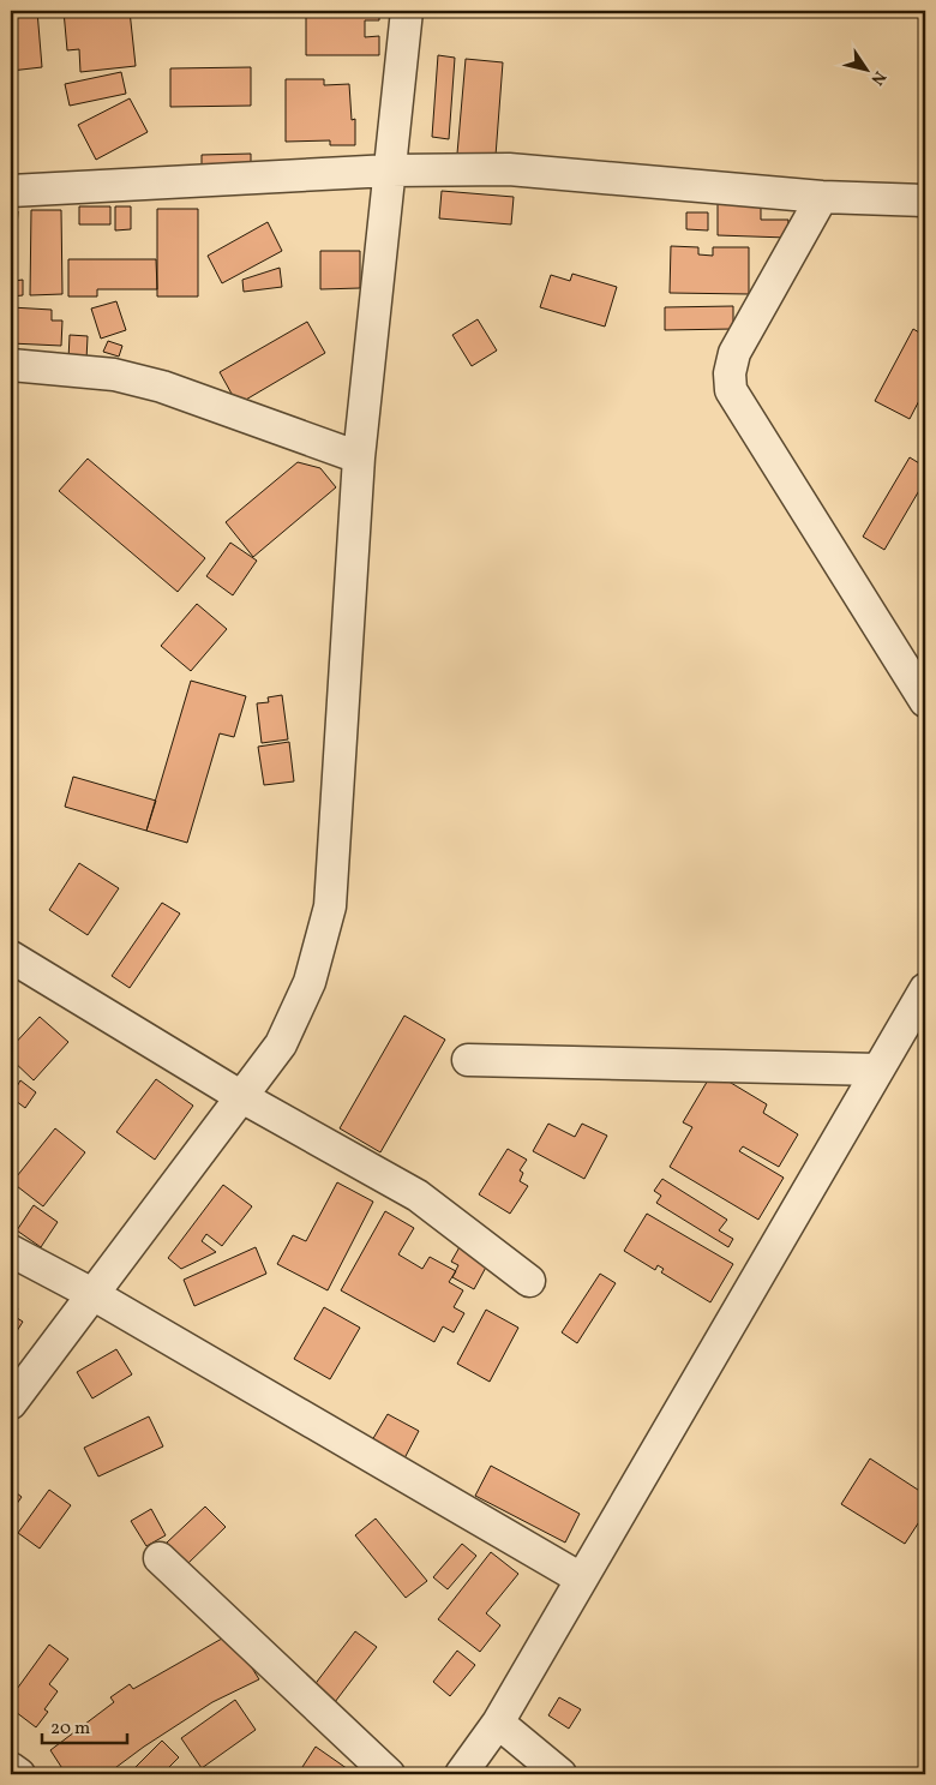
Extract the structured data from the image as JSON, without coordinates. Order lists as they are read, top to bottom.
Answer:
{
  "scale_bar": "20 m",
  "north": "bottom right"
}
